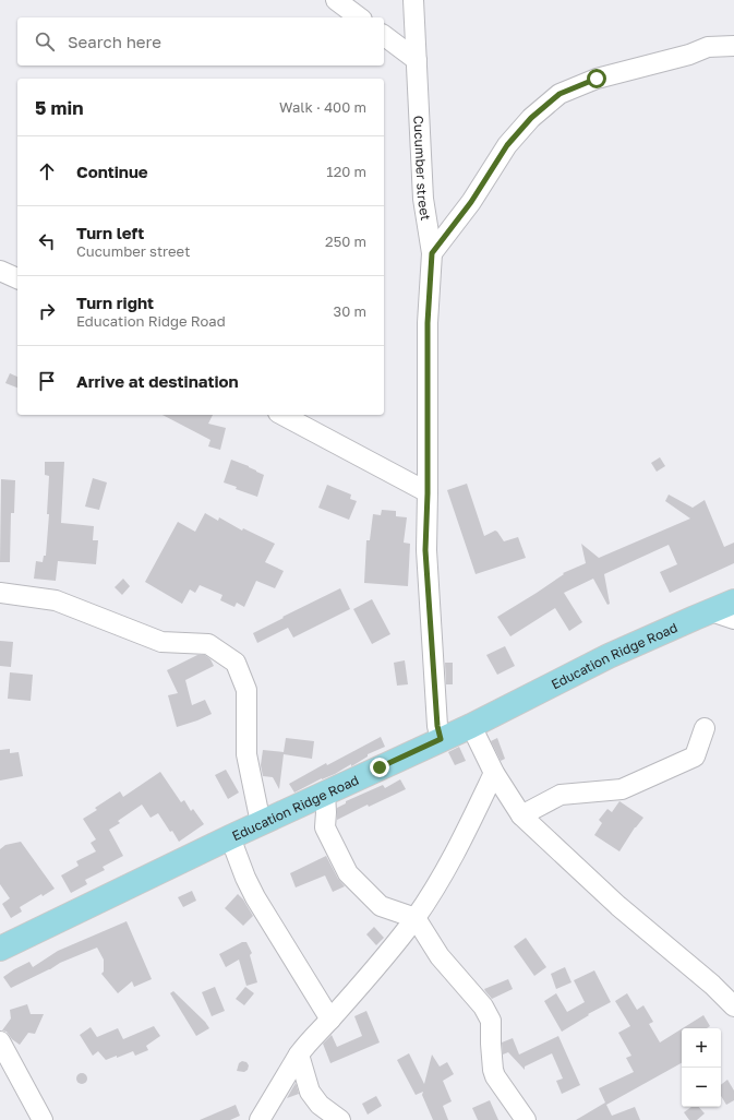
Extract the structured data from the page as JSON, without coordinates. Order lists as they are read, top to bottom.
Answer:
{
  "streets": {
    "main road": ["Education Ridge Road"],
    "street": ["Cucumber street"]
  },
  "crossings": [
    ["Cucumber street", "Education Ridge Road"]
  ],
  "page": {
    "search": "Search here",
    "heading": ["5 min", "Walk · 400 m"],
    "list": [
      ["Continue", "120 m"],
      ["Turn left", "Cucumber street", "250 m"],
      ["Turn right", "Education Ridge Road", "30 m"],
      "Arrive at destination"
    ],
    "map_buttons": ["+", "−"]
  }
}
